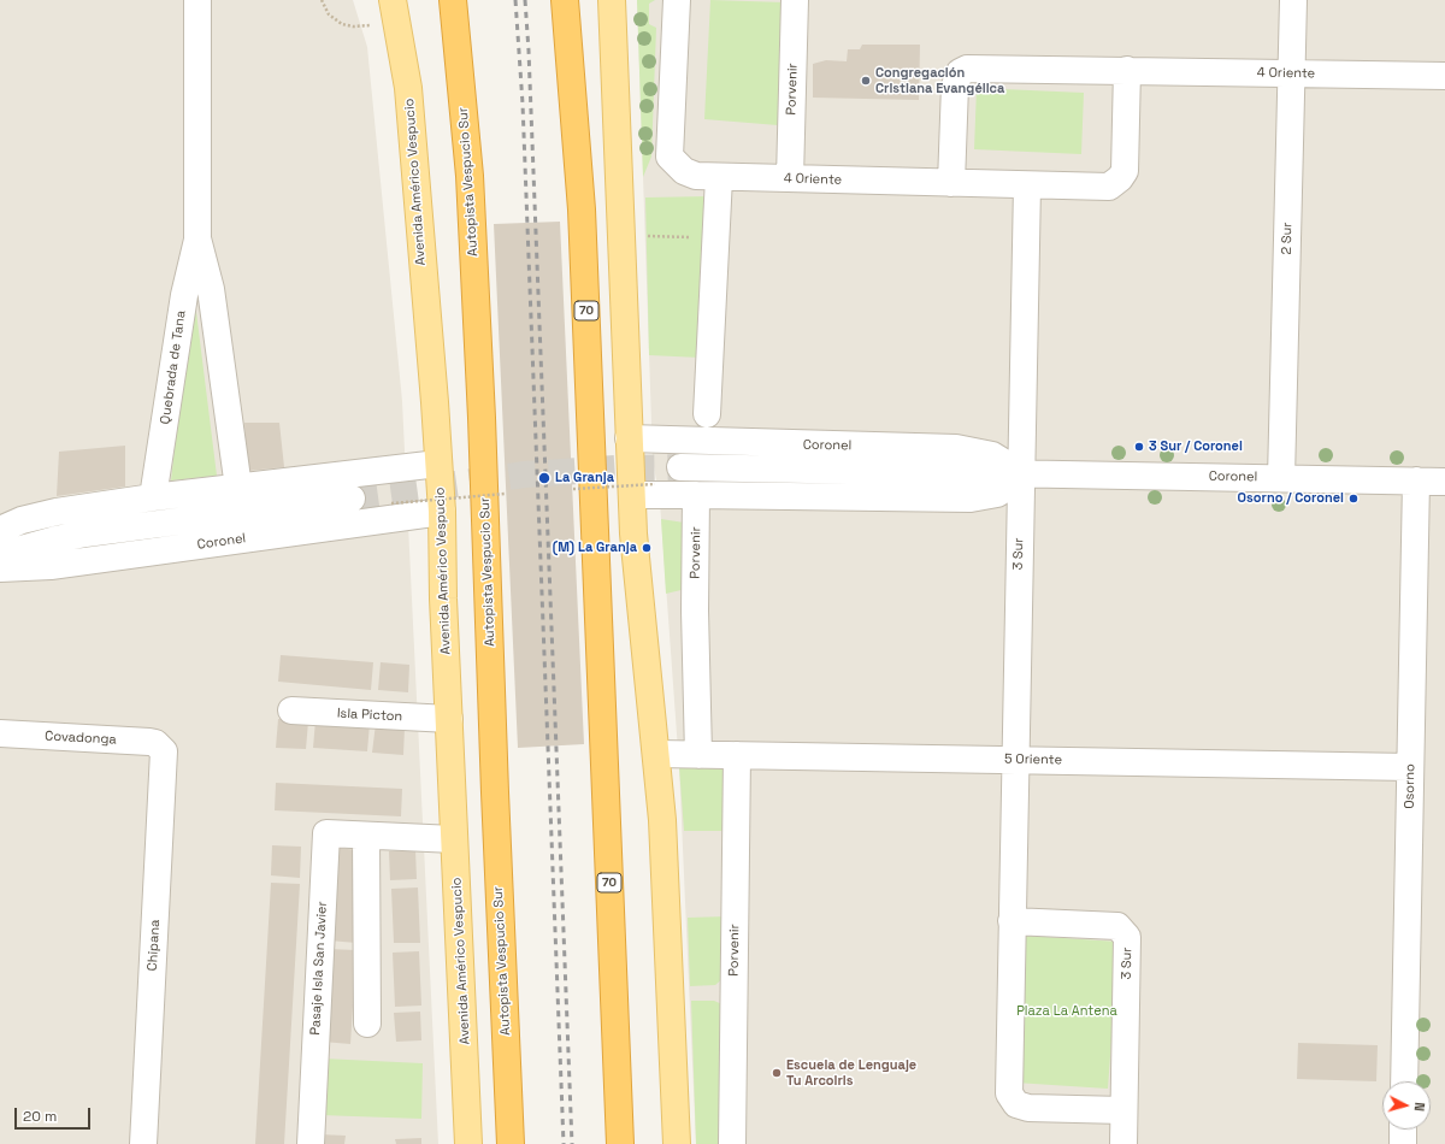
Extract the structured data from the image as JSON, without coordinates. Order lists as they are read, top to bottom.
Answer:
{
  "streets": {
    "highway": ["Autopista Vespucio Sur", "70"],
    "main road": ["Avenida Américo Vespucio"],
    "street": [
      "4 Oriente",
      "Porvenir",
      "2 Sur",
      "Quebrada de Tana",
      "Coronel",
      "3 Sur",
      "Isla Picton",
      "Covadonga",
      "5 Oriente",
      "Osorno",
      "Chipana",
      "Pasaje Isla San Javier"
    ]
  },
  "crossings": [
    ["4 Oriente", "Porvenir"],
    ["4 Oriente", "2 Sur"],
    ["4 Oriente", "3 Sur"],
    ["Porvenir", "5 Oriente"],
    ["Avenida Américo Vespucio", "Coronel"],
    ["Avenida Américo Vespucio", "Isla Picton"],
    ["Avenida Américo Vespucio", "Pasaje Isla San Javier"],
    ["2 Sur", "Coronel"],
    ["Coronel", "3 Sur"],
    ["Coronel", "Osorno"],
    ["3 Sur", "5 Oriente"],
    ["Covadonga", "Chipana"],
    ["5 Oriente", "Osorno"]
  ],
  "parks": ["Plaza La Antena"],
  "places": [
    "Congregación Cristiana Evangélica",
    "3 Sur / Coronel",
    "La Granja",
    "Osorno / Coronel",
    "(M) La Granja",
    "Escuela de Lenguaje Tu Arcoiris"
  ],
  "scale_bar": "20 m",
  "north": "right"
}
